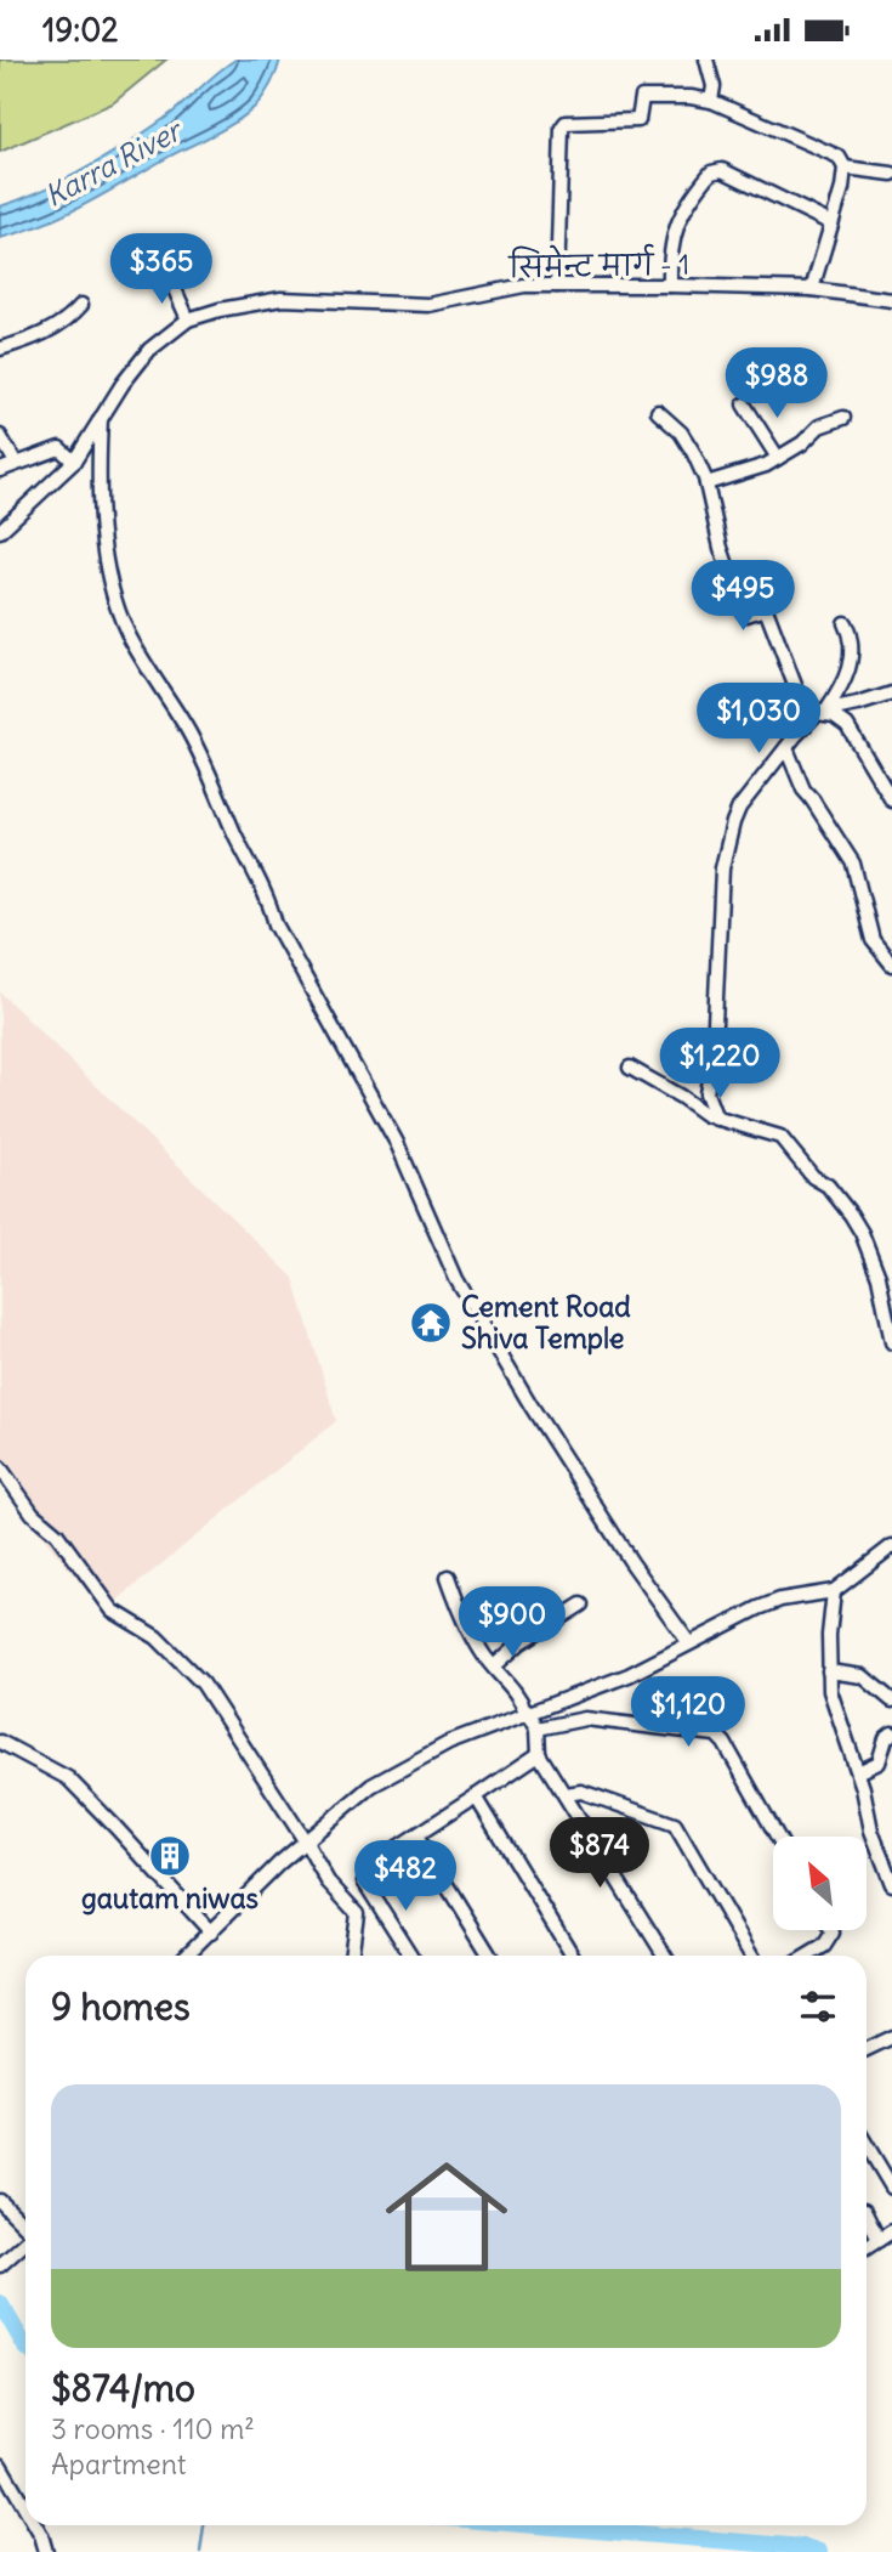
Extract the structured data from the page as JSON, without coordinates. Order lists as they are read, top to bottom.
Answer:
{
  "streets": {
    "street": ["सिमेन्ट मार्ग - 1"]
  },
  "water": ["Karra River"],
  "places": {
    "temple": ["Cement Road Shiva Temple"],
    "building": ["gautam niwas"]
  },
  "north": "top left",
  "page": {
    "status": "19:02",
    "price": [
      "$365",
      "$988",
      "$495",
      "$1,030",
      "$1,220",
      "$900",
      "$1,120",
      "$874",
      "$482"
    ],
    "heading": "9 homes",
    "list": [
      {
        "name": "$874/mo",
        "note": "3 rooms · 110 m² · Apartment"
      }
    ]
  }
}
